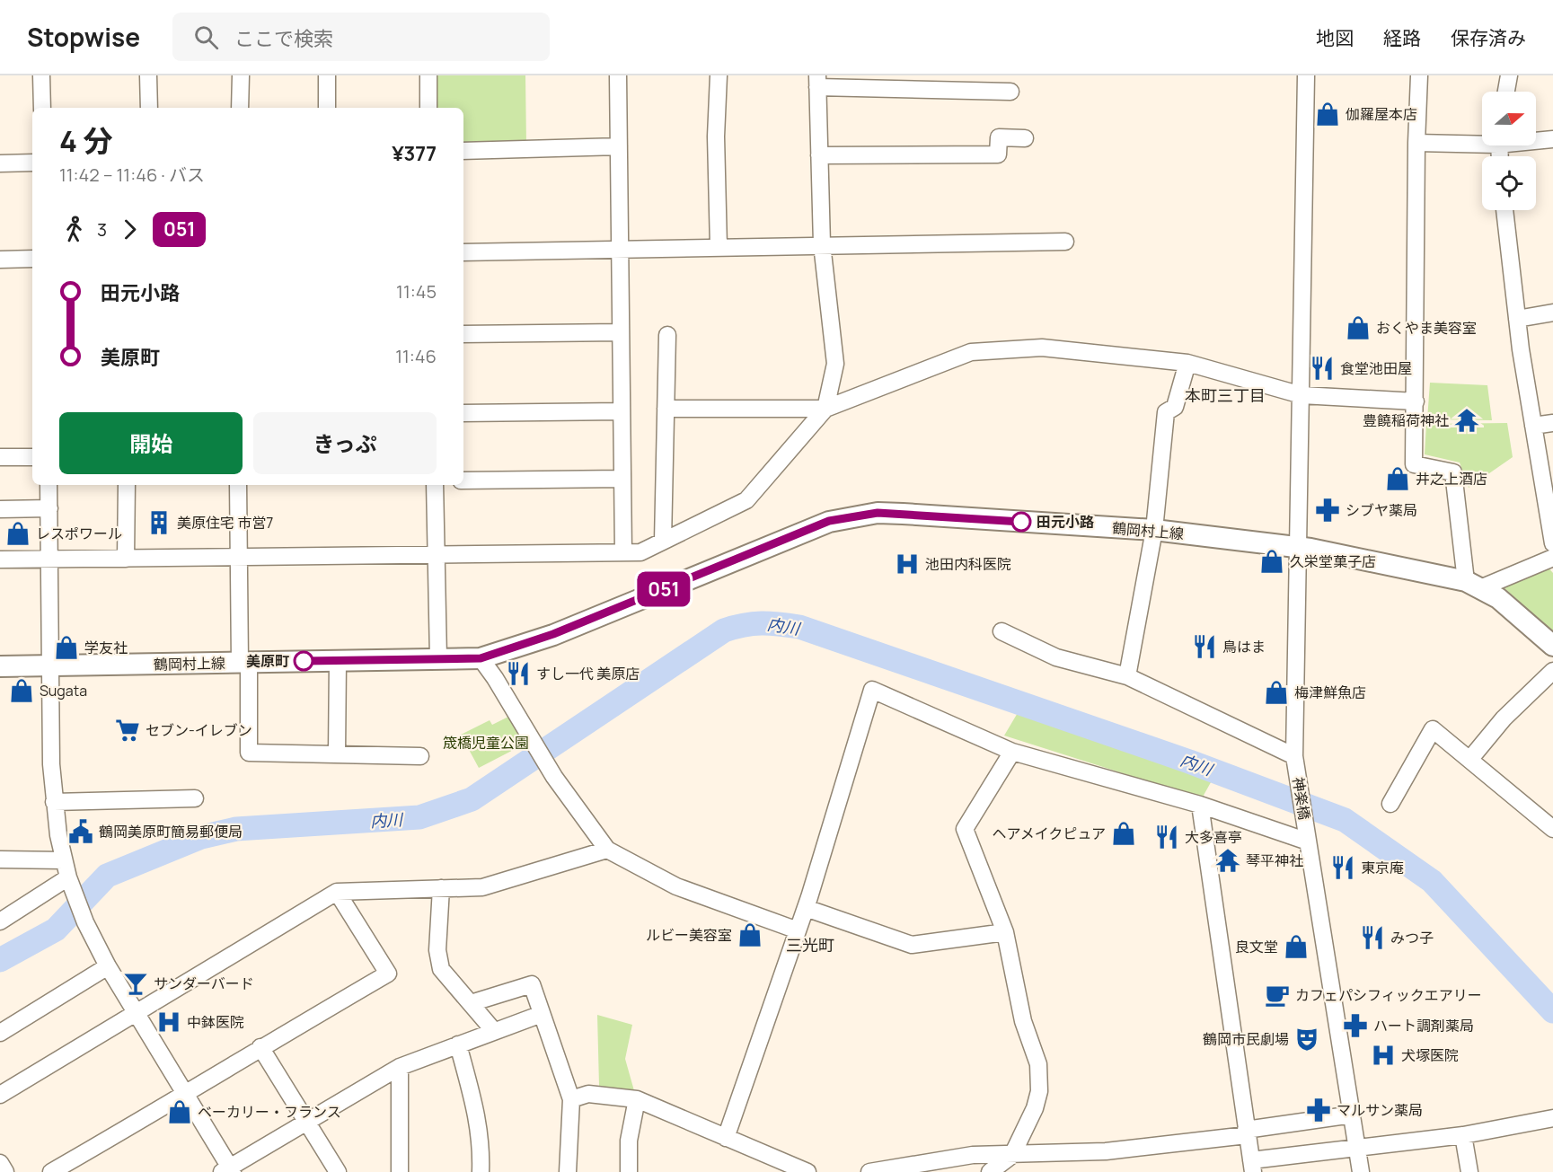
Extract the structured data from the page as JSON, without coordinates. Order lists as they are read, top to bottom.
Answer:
{
  "streets": {
    "main road": ["鶴岡村上線"],
    "street": ["神楽橋"]
  },
  "crossings": [
    ["鶴岡村上線", "神楽橋"]
  ],
  "districts": ["本町三丁目", "三光町"],
  "water": ["内川"],
  "parks": ["筬橋児童公園"],
  "places": {
    "shop": [
      "伽羅屋本店",
      "おくやま美容室",
      "井之上酒店",
      "レスポワール",
      "久栄堂菓子店",
      "学友社",
      "Sugata",
      "梅津鮮魚店",
      "ヘアメイクピュア",
      "ルビー美容室",
      "良文堂",
      "ベーカリー・フランス"
    ],
    "restaurant": [
      "食堂池田屋",
      "鳥はま",
      "すし一代 美原店",
      "大多喜亭",
      "東京庵",
      "みつ子"
    ],
    "temple": ["豊饒稲荷神社", "琴平神社"],
    "pharmacy": ["シブヤ薬局", "ハート調剤薬局", "マルサン薬局"],
    "other": ["田元小路", "美原町"],
    "building": ["美原住宅 市営7"],
    "hospital": ["池田内科医院", "中鉢医院", "犬塚医院"],
    "supermarket": ["セブン-イレブン"],
    "public building": ["鶴岡美原町簡易郵便局"],
    "bar": ["サンダーバード"],
    "cafe": ["カフェパシフィックエアリー"],
    "theatre": ["鶴岡市民劇場"]
  },
  "lines": ["bus line 051"],
  "north": "right",
  "page": {
    "header": "Stopwise",
    "search": "ここで検索",
    "nav": ["地図", "経路", "保存済み"],
    "on_map": "051",
    "heading": ["4 分", "11:42 – 11:46 · バス", "¥377"],
    "legs": ["3", "051"],
    "list": [
      {
        "name": "田元小路",
        "value": "11:45"
      },
      {
        "name": "美原町",
        "value": "11:46"
      }
    ],
    "buttons": ["開始", "きっぷ"]
  }
}
